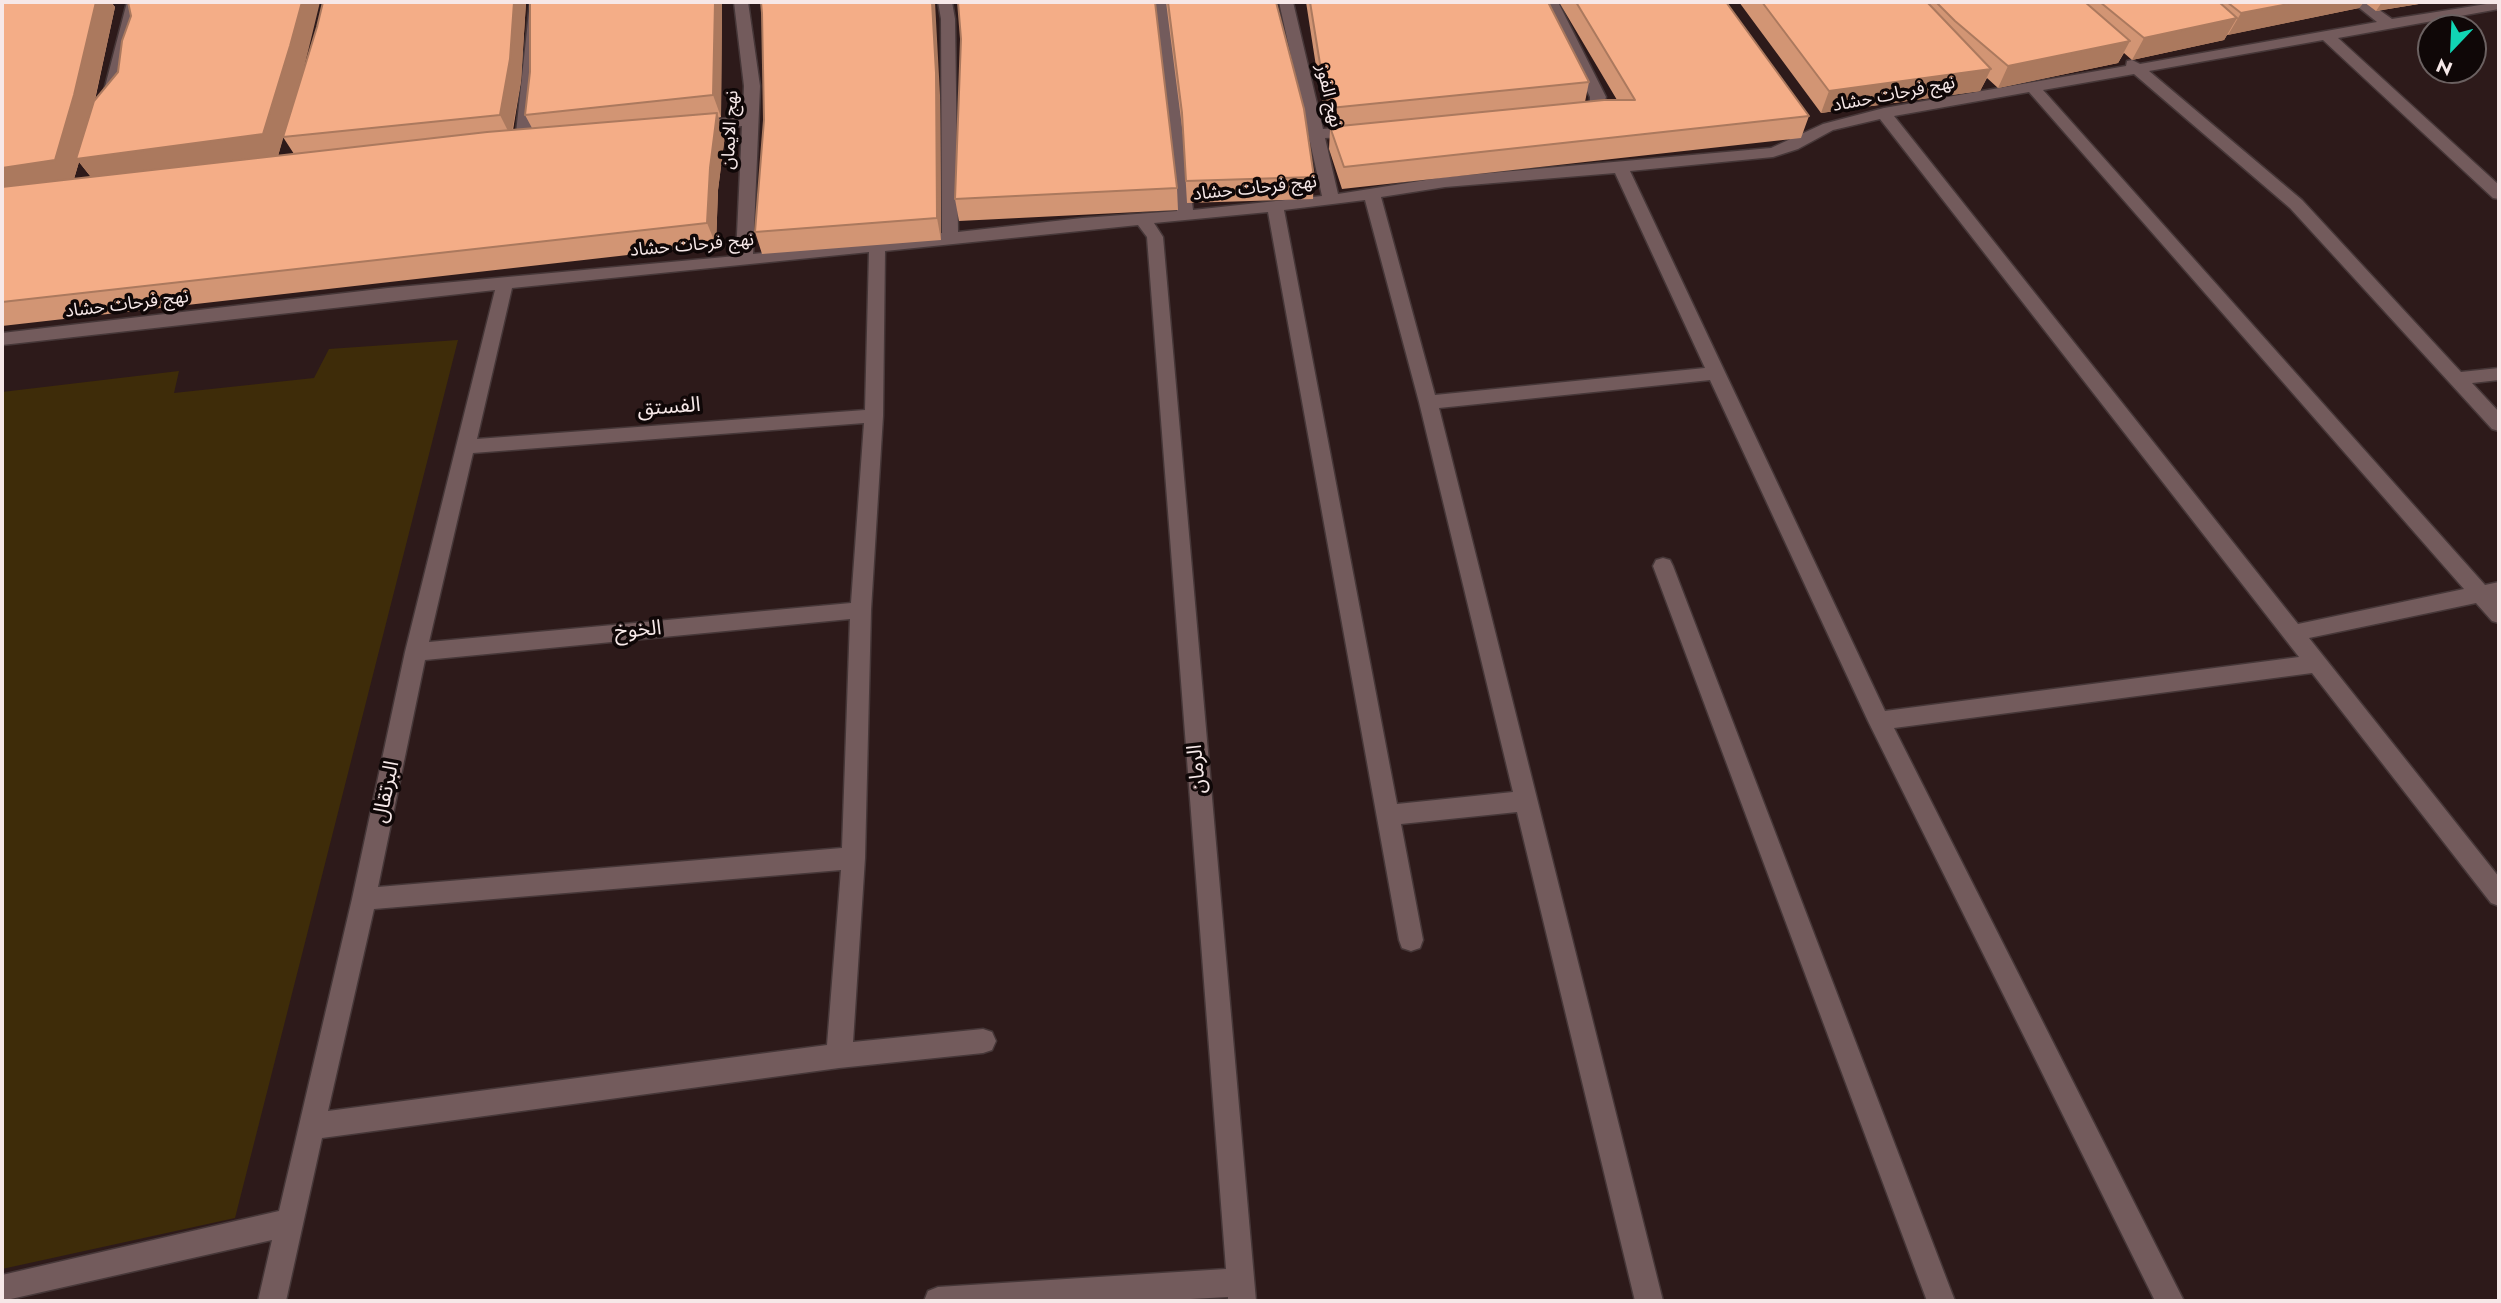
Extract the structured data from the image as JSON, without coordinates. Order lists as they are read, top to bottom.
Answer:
{
  "streets": {
    "street": [
      "نهج فرحات حشاد",
      "نهج الفوز",
      "نهج الايمان",
      "الفستق",
      "الخوخ",
      "الرمان",
      "البرتقال"
    ]
  },
  "crossings": [
    ["نهج فرحات حشاد", "نهج الفوز"],
    ["نهج فرحات حشاد", "نهج الايمان"],
    ["نهج فرحات حشاد", "الرمان"],
    ["نهج فرحات حشاد", "البرتقال"],
    ["الفستق", "البرتقال"],
    ["الخوخ", "البرتقال"]
  ],
  "north": "bottom left"
}
